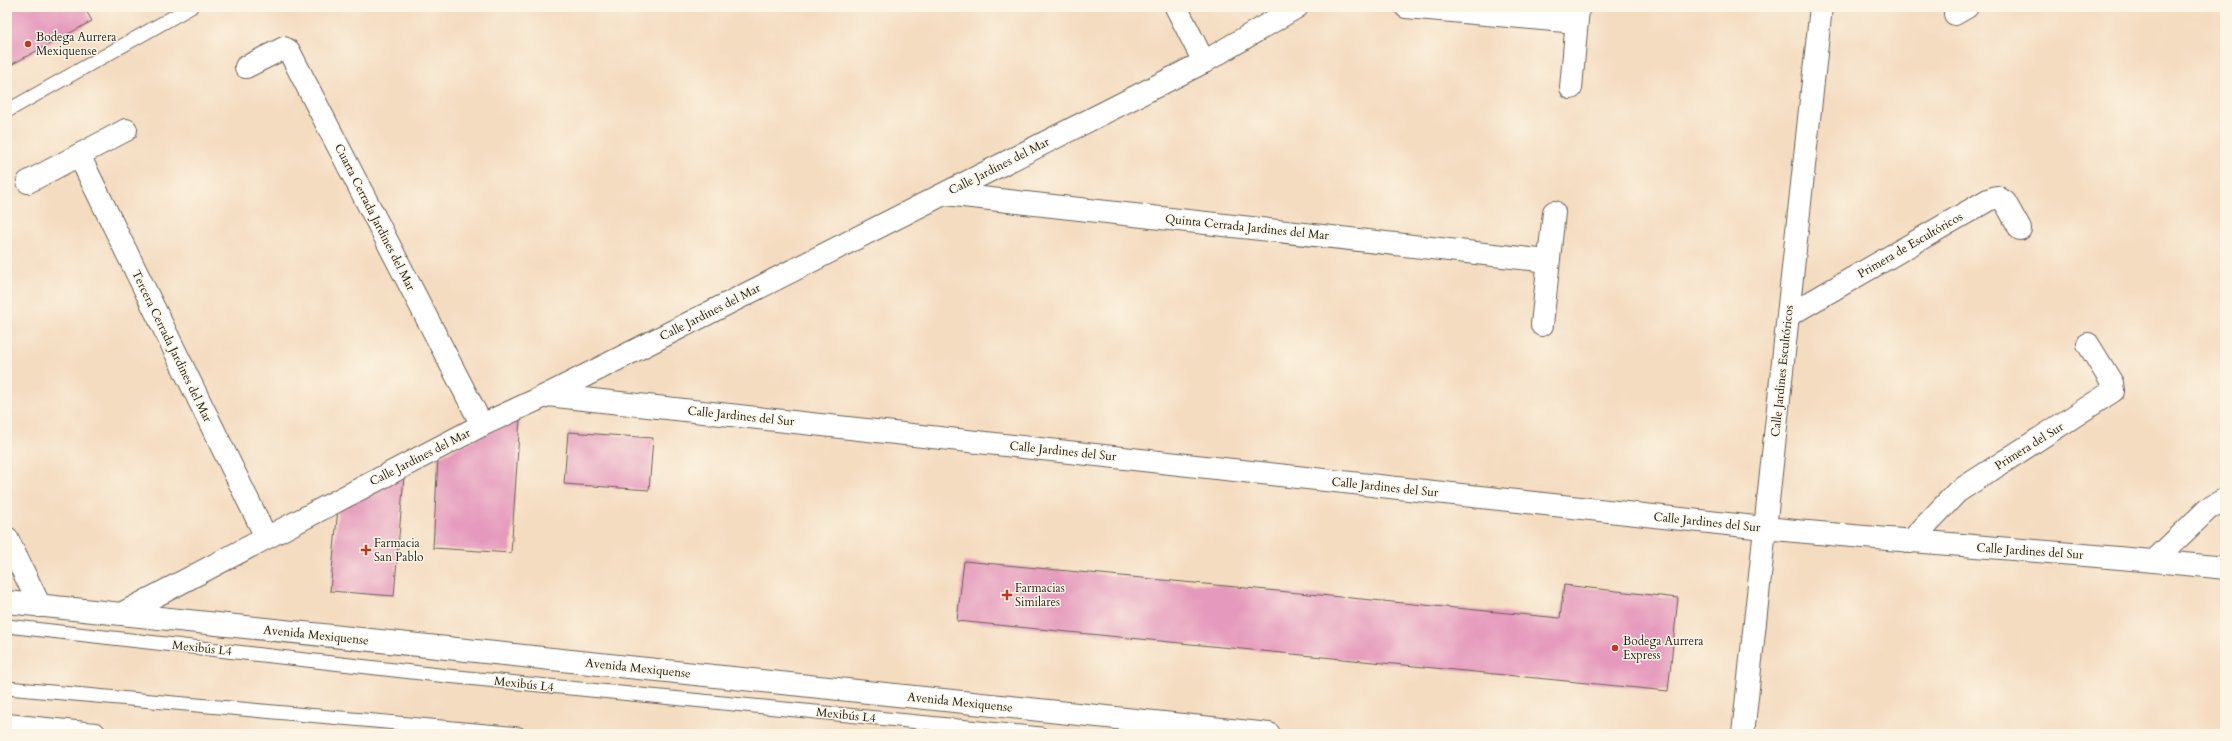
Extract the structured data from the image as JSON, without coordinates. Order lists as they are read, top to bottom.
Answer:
{
  "streets": {
    "street": [
      "Calle Jardines del Mar",
      "Cuarta Cerrada Jardines del Mar",
      "Quinta Cerrada Jardines del Mar",
      "Primera de Escultóricos",
      "Tercera Cerrada Jardines del Mar",
      "Calle Jardines Escultóricos",
      "Calle Jardines del Sur",
      "Primera del Sur",
      "Avenida Mexiquense"
    ],
    "lane": ["Mexibús L4"]
  },
  "crossings": [
    ["Calle Jardines del Mar", "Cuarta Cerrada Jardines del Mar"],
    ["Calle Jardines del Mar", "Quinta Cerrada Jardines del Mar"],
    ["Calle Jardines del Mar", "Tercera Cerrada Jardines del Mar"],
    ["Calle Jardines del Mar", "Calle Jardines del Sur"],
    ["Calle Jardines del Mar", "Avenida Mexiquense"],
    ["Primera de Escultóricos", "Calle Jardines Escultóricos"],
    ["Calle Jardines Escultóricos", "Calle Jardines del Sur"],
    ["Calle Jardines del Sur", "Primera del Sur"]
  ],
  "places": {
    "other": ["Bodega Aurrera Mexiquense", "Bodega Aurrera Express"],
    "health": ["Farmacia San Pablo", "Farmacias Similares"]
  }
}
